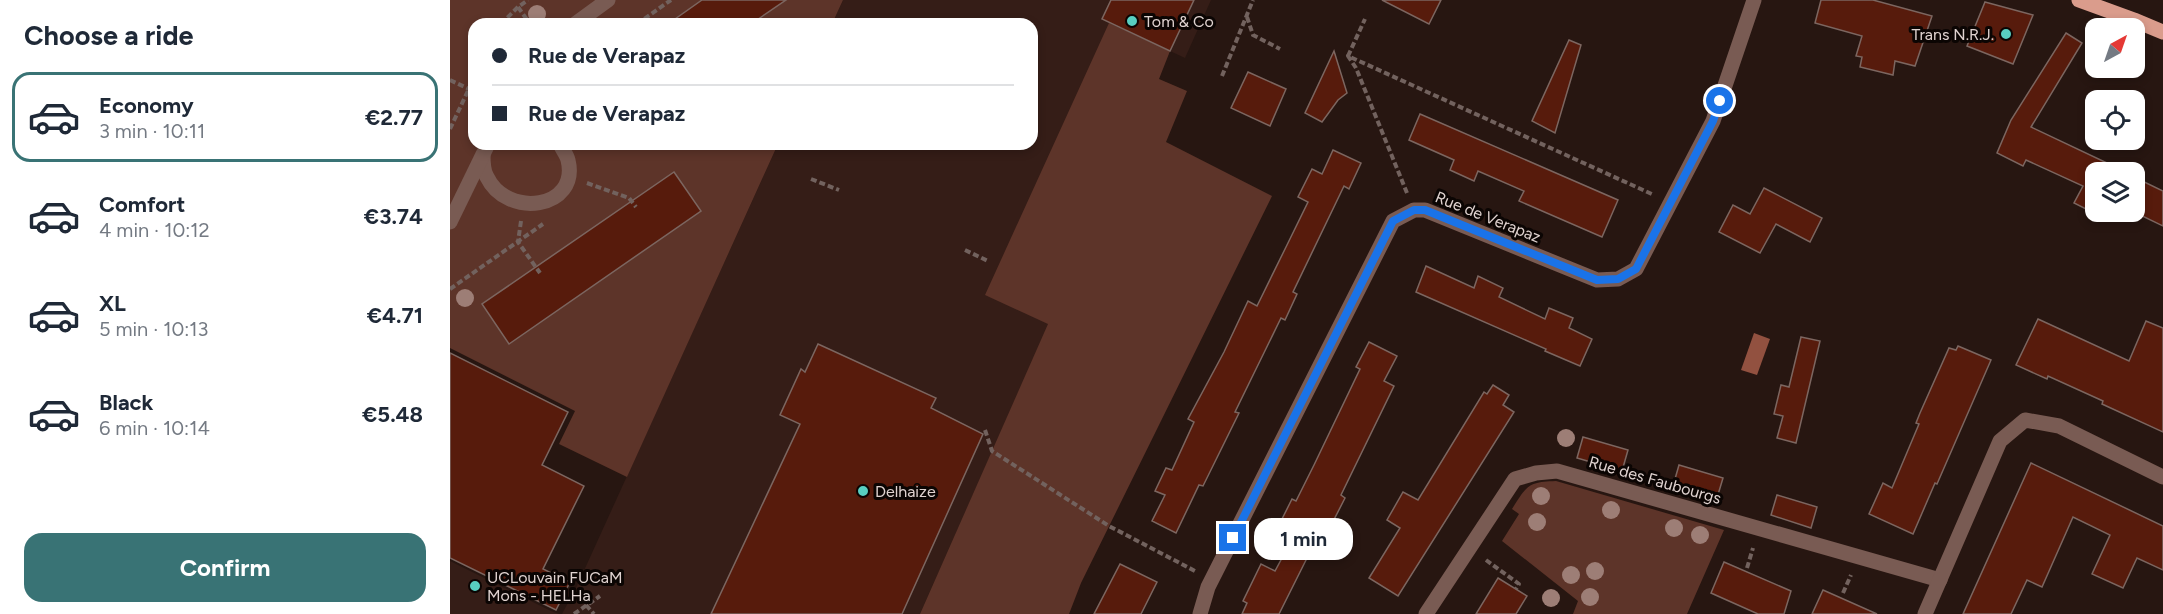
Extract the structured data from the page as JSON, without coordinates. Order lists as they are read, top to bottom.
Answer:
{
  "streets": {
    "street": ["Rue de Verapaz", "Rue des Faubourgs"]
  },
  "places": [
    "Tom & Co",
    "Trans N.R.J.",
    "Delhaize",
    "UCLouvain FUCaM Mons - HELHa"
  ],
  "north": "top right",
  "page": {
    "heading": "Choose a ride",
    "banner": ["Rue de Verapaz", "Rue de Verapaz"],
    "list": [
      {
        "name": "Economy",
        "note": "3 min · 10:11",
        "value": "€2.77"
      },
      {
        "name": "Comfort",
        "note": "4 min · 10:12",
        "value": "€3.74"
      },
      {
        "name": "XL",
        "note": "5 min · 10:13",
        "value": "€4.71"
      },
      {
        "name": "Black",
        "note": "6 min · 10:14",
        "value": "€5.48"
      }
    ],
    "bubble": "1 min",
    "buttons": "Confirm"
  }
}
